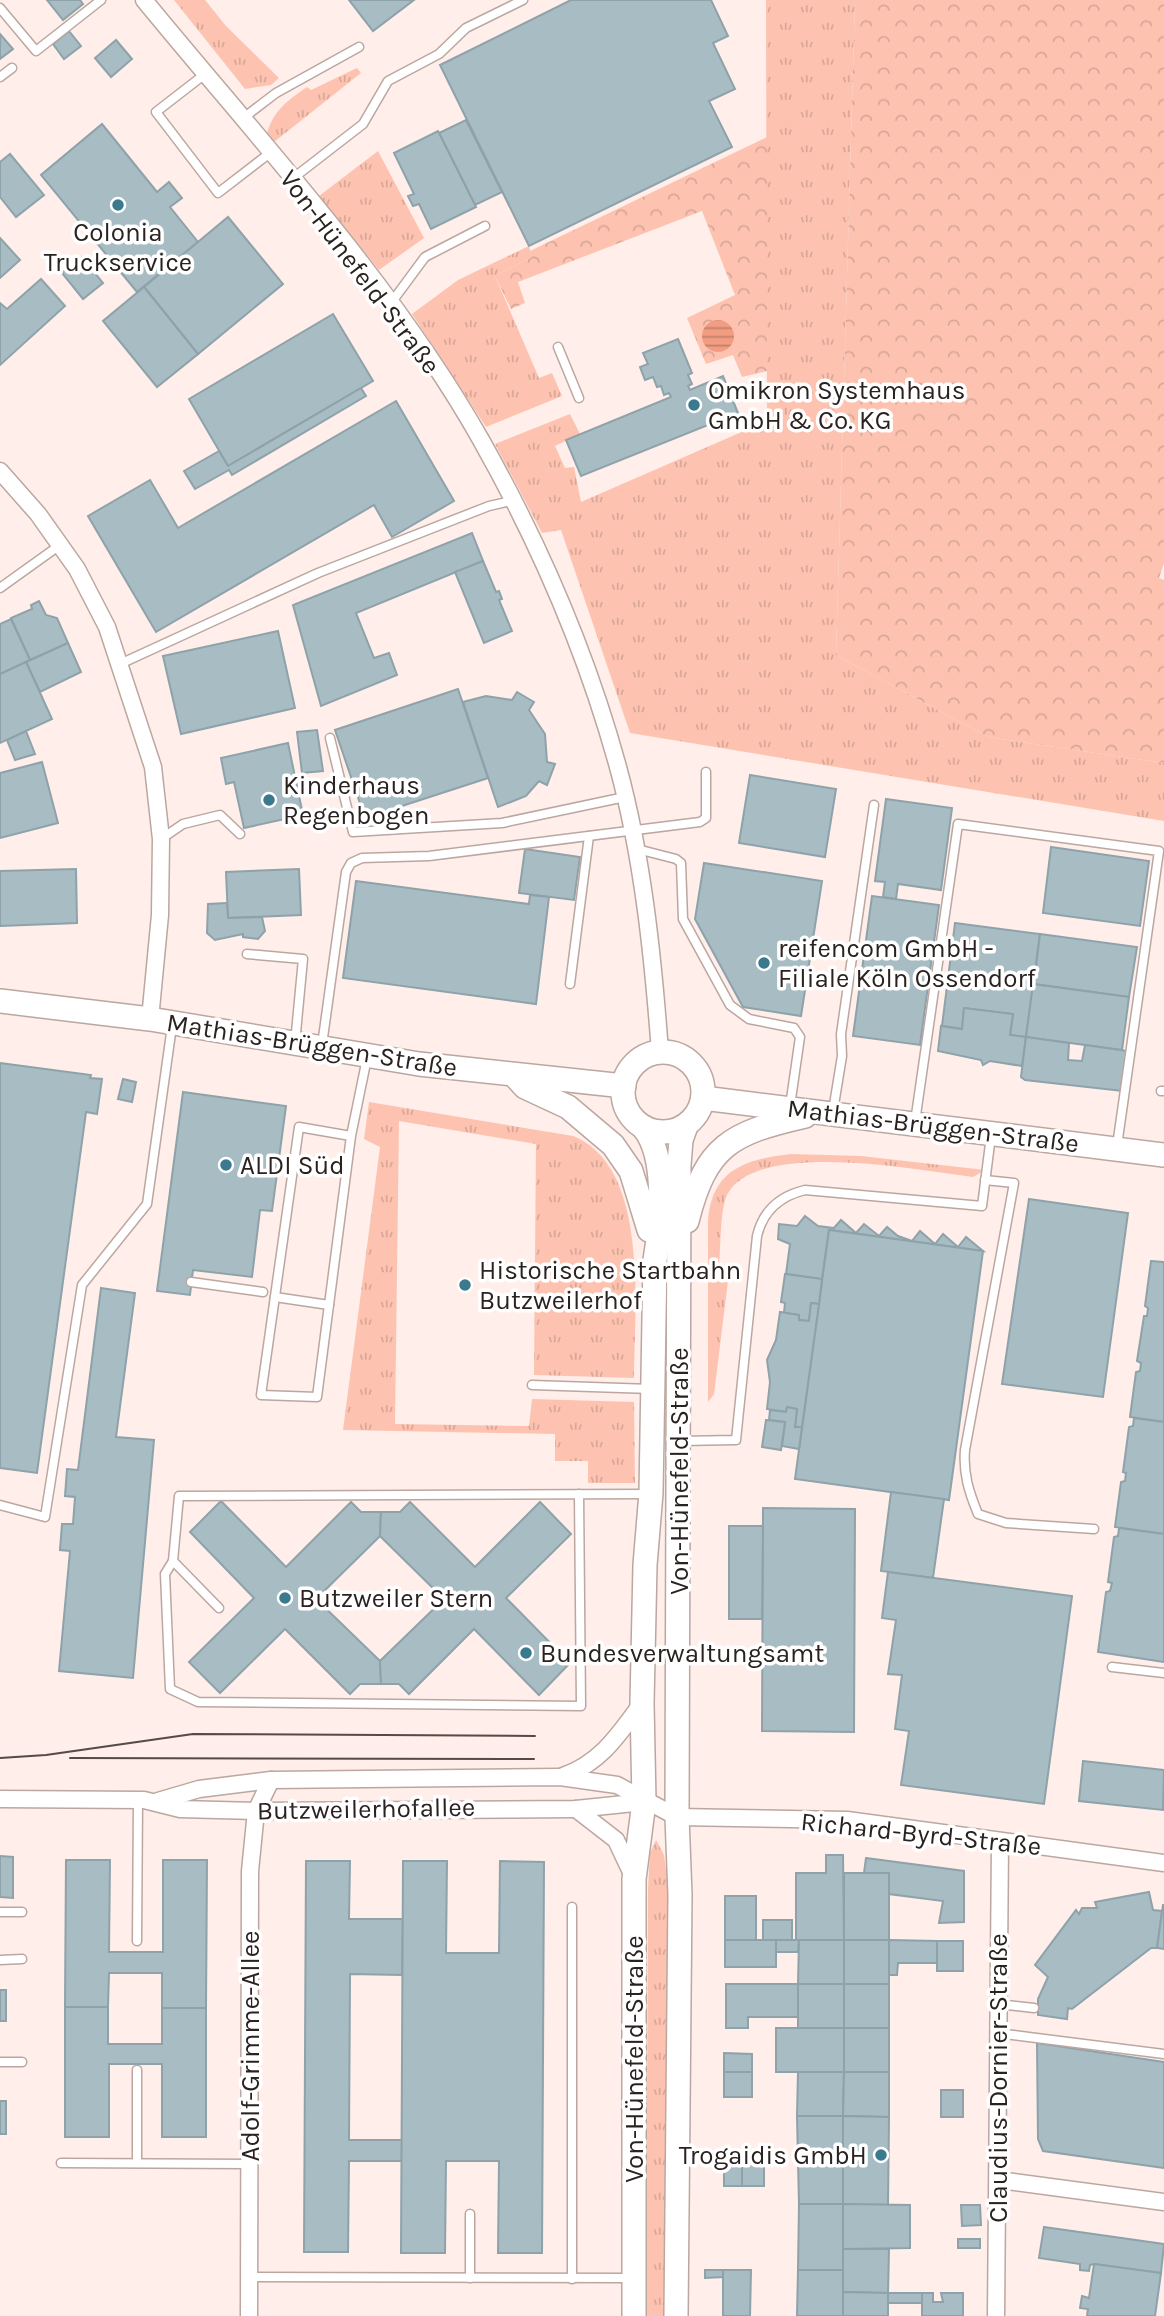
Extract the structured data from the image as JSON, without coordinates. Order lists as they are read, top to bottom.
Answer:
{
  "streets": {
    "street": [
      "Von-Hünefeld-Straße",
      "Mathias-Brüggen-Straße",
      "Butzweilerhofallee",
      "Richard-Byrd-Straße",
      "Adolf-Grimme-Allee",
      "Claudius-Dornier-Straße"
    ]
  },
  "crossings": [
    ["Von-Hünefeld-Straße", "Mathias-Brüggen-Straße"],
    ["Von-Hünefeld-Straße", "Butzweilerhofallee"],
    ["Von-Hünefeld-Straße", "Richard-Byrd-Straße"],
    ["Butzweilerhofallee", "Adolf-Grimme-Allee"],
    ["Richard-Byrd-Straße", "Claudius-Dornier-Straße"]
  ],
  "places": [
    "Colonia Truckservice",
    "Omikron Systemhaus GmbH & Co. KG",
    "Kinderhaus Regenbogen",
    "reifencom GmbH - Filiale Köln Ossendorf",
    "ALDI Süd",
    "Historische Startbahn Butzweilerhof",
    "Butzweiler Stern",
    "Bundesverwaltungsamt",
    "Trogaidis GmbH"
  ]
}
